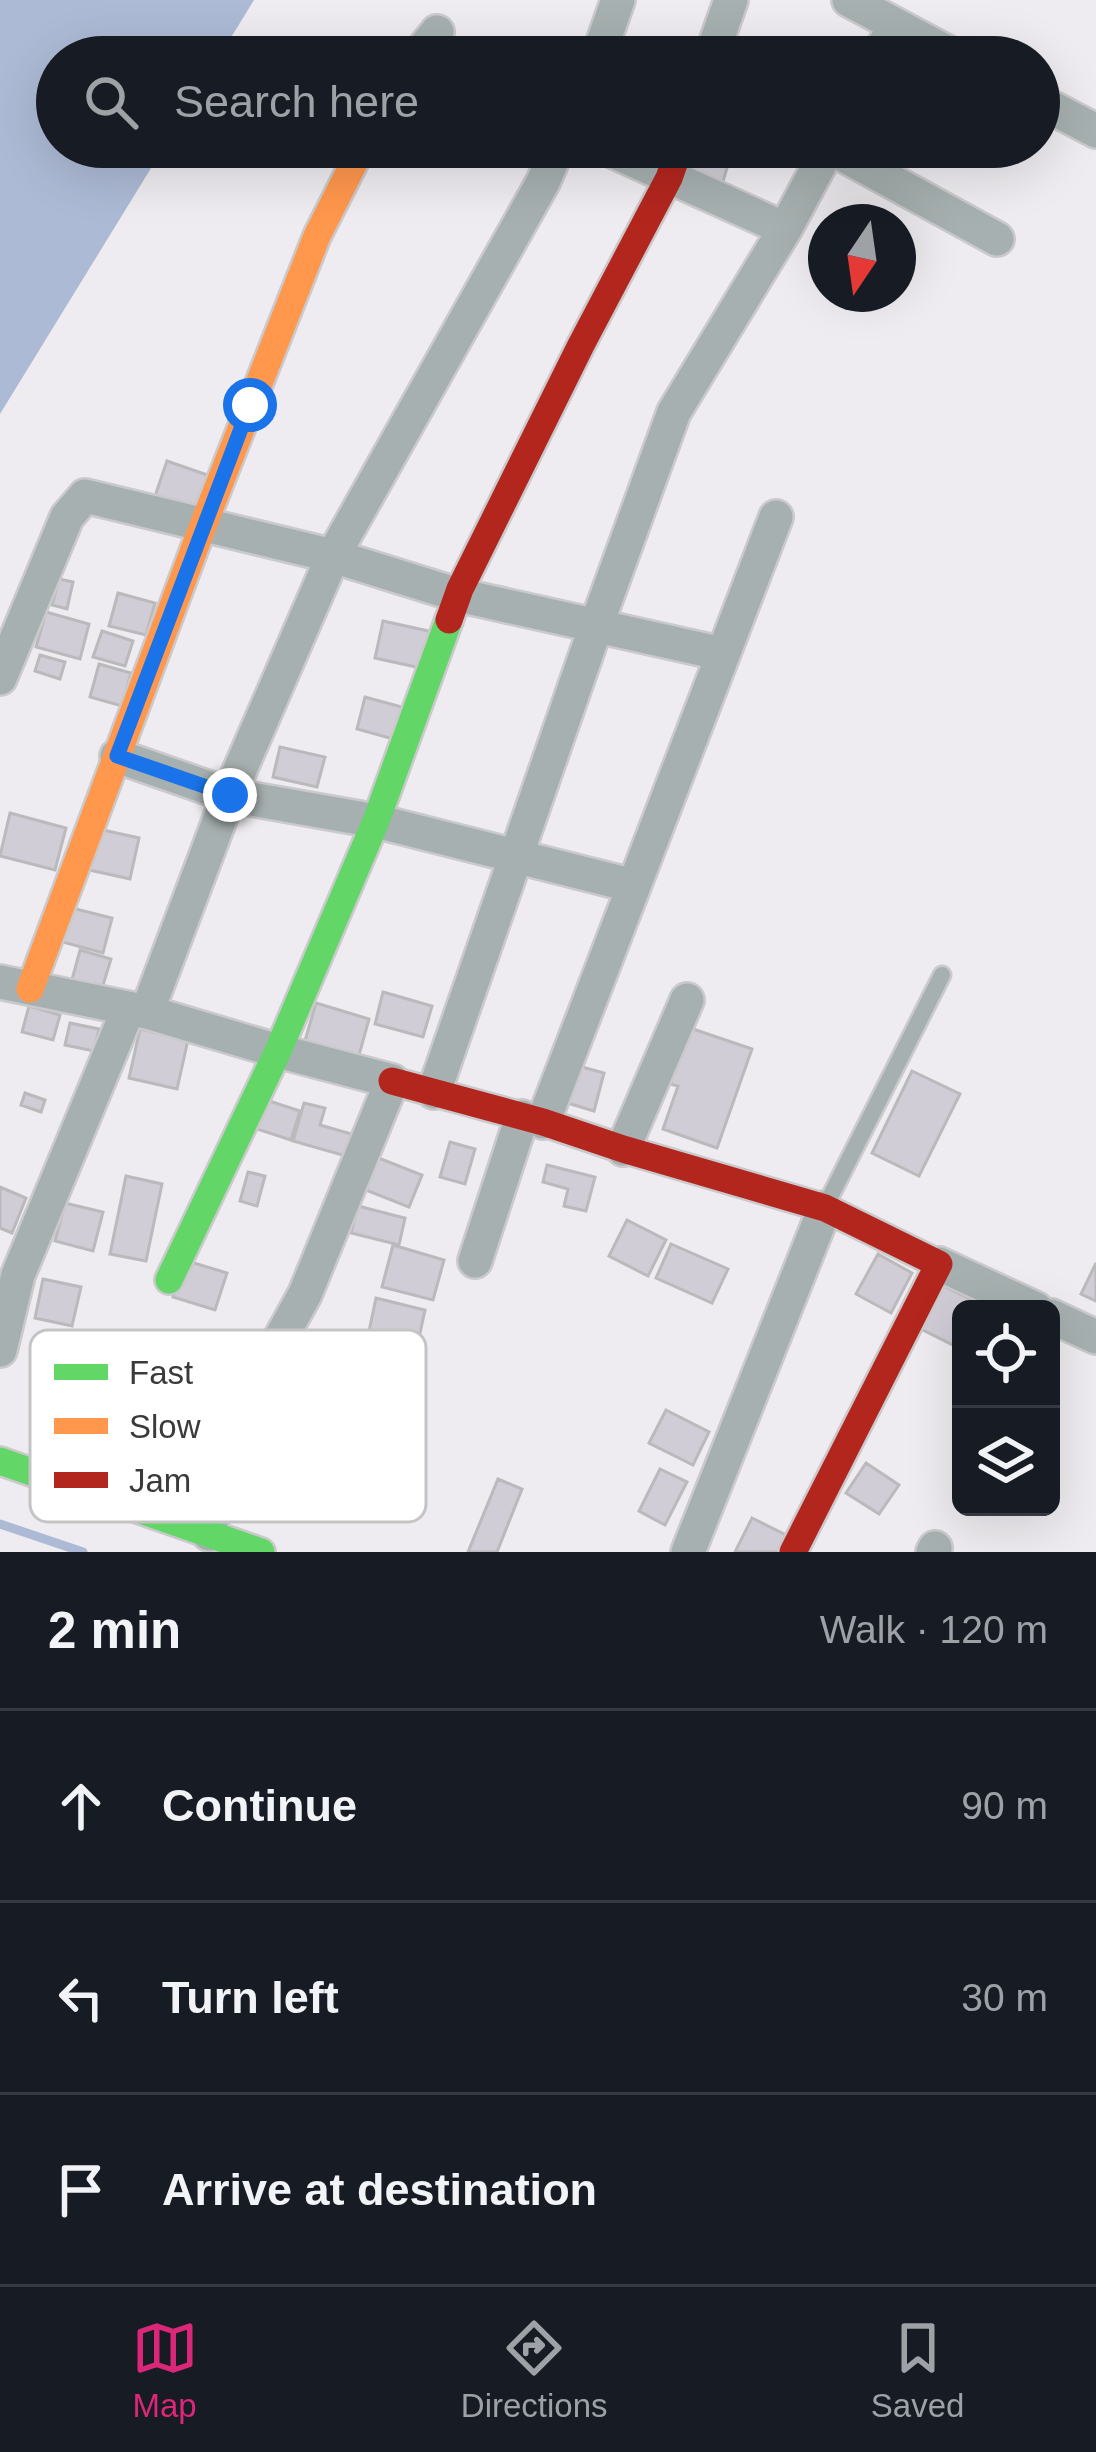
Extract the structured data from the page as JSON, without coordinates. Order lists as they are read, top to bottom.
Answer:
{
  "legend": ["Fast", "Slow", "Jam"],
  "north": "bottom",
  "page": {
    "search": "Search here",
    "heading": ["2 min", "Walk · 120 m"],
    "list": [
      ["Continue", "90 m"],
      ["Turn left", "30 m"],
      "Arrive at destination"
    ],
    "nav": ["Map", "Directions", "Saved"]
  }
}
